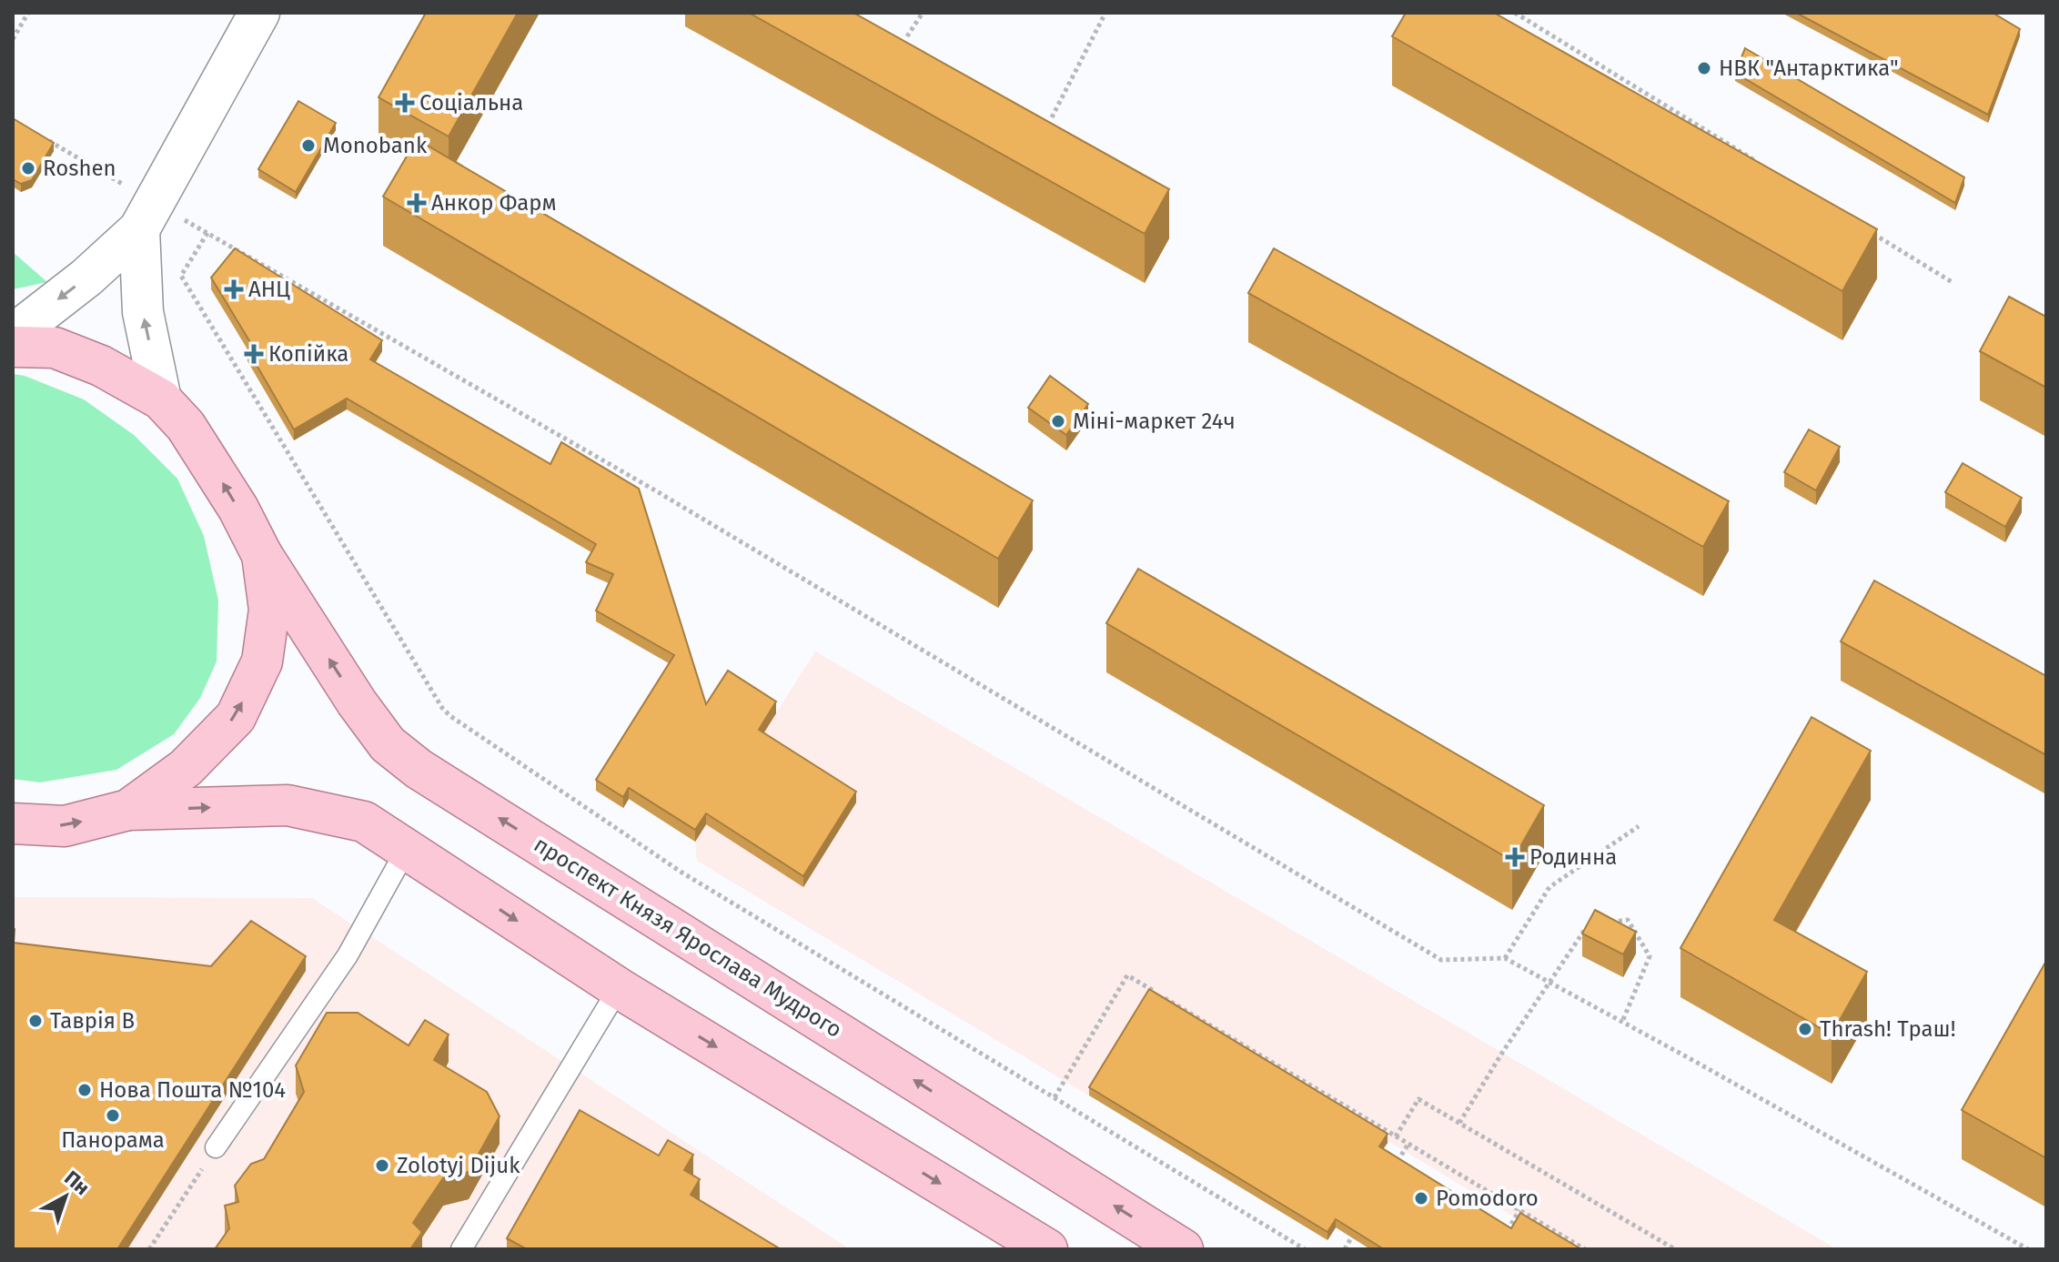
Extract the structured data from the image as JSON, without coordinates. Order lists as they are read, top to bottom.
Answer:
{
  "streets": {
    "main road": ["проспект Князя Ярослава Мудрого"]
  },
  "places": {
    "other": [
      "НВК \"Антарктика\"",
      "Monobank",
      "Roshen",
      "Міні-маркет 24ч",
      "Таврія В",
      "Thrash! Траш!",
      "Нова Пошта №104",
      "Панорама",
      "Zolotyj Dijuk",
      "Pomodoro"
    ],
    "health": [
      "Соціальна",
      "Анкор Фарм",
      "АНЦ",
      "Копійка",
      "Родинна"
    ]
  },
  "north": "top right"
}
